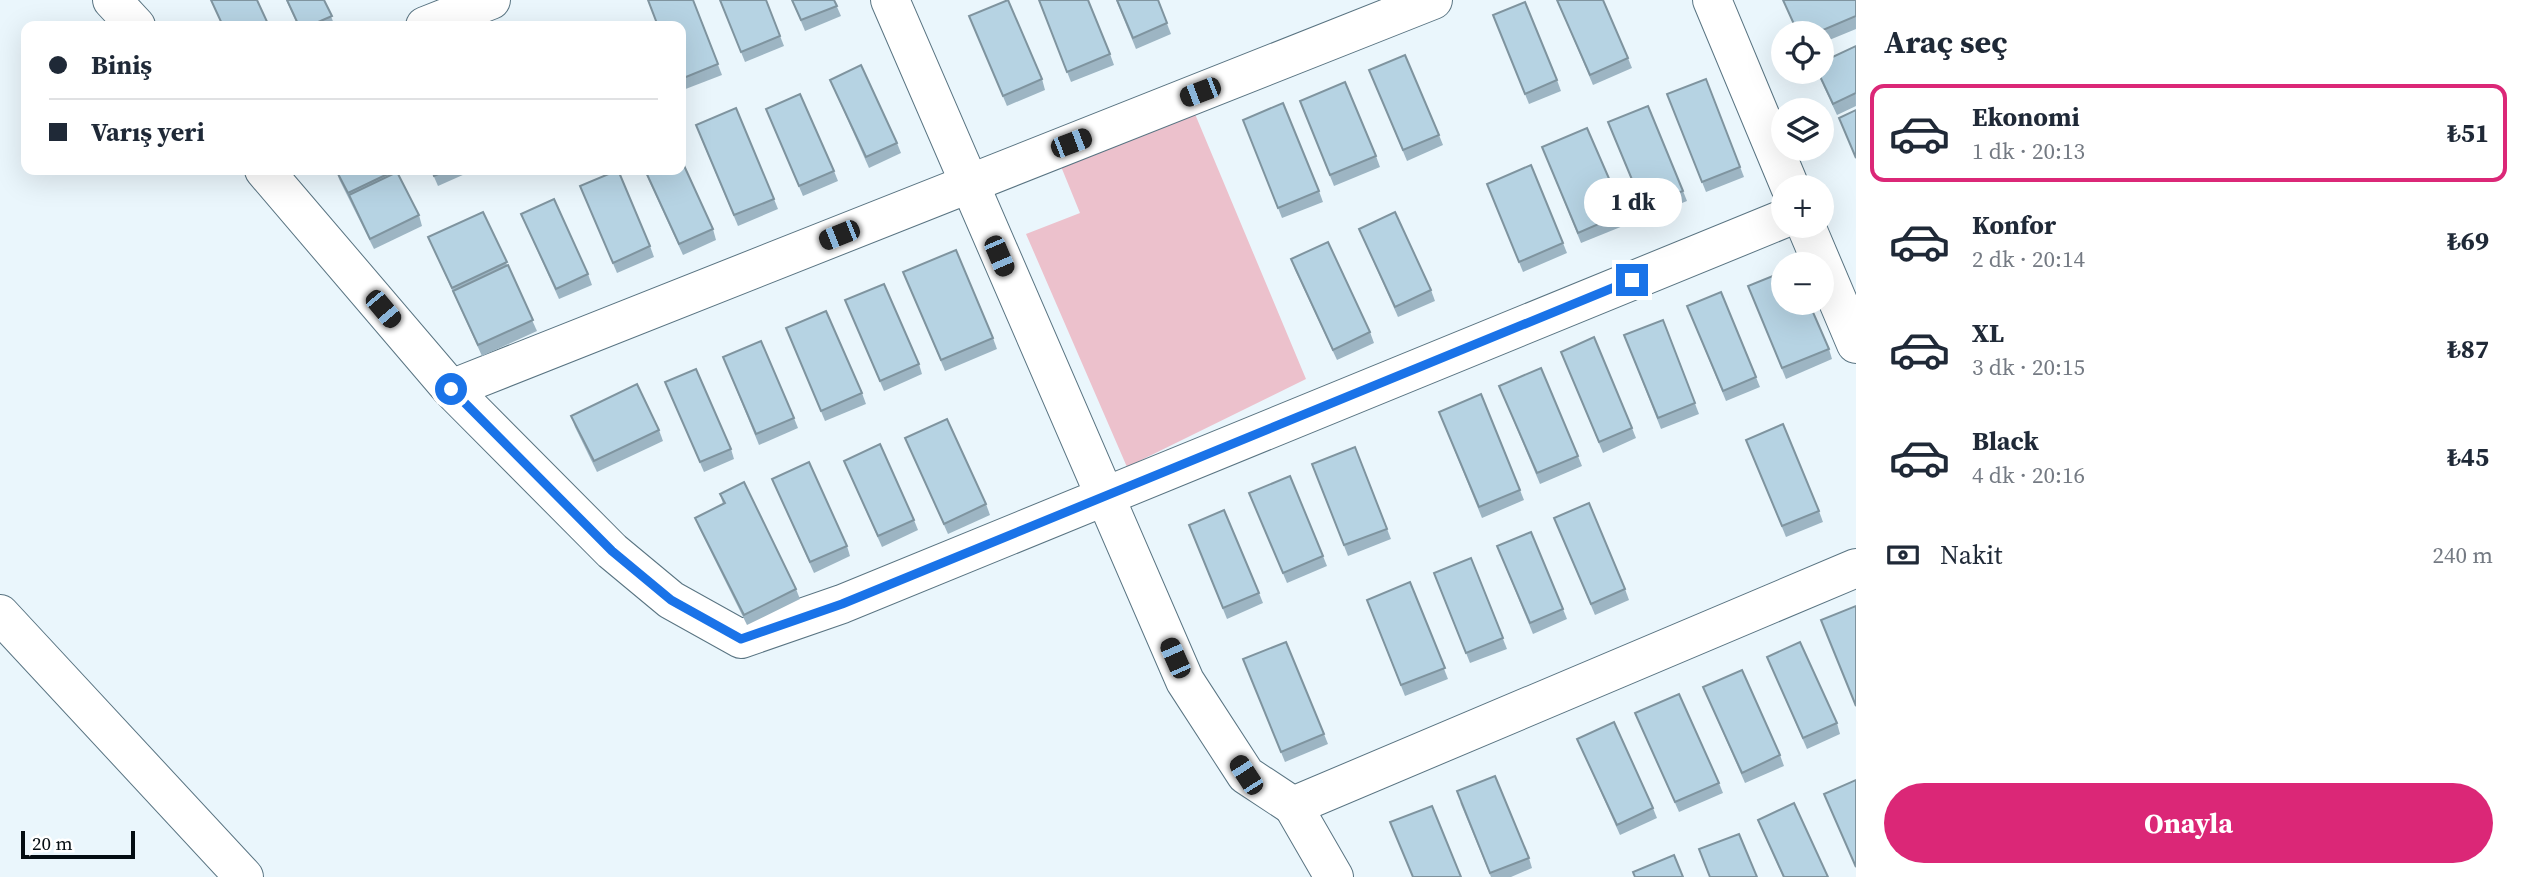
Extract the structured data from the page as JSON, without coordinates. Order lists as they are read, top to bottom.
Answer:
{
  "scale_bar": "20 m",
  "page": {
    "heading": "Araç seç",
    "map_buttons": ["+", "−"],
    "banner": ["Biniş", "Varış yeri"],
    "list": [
      {
        "name": "Ekonomi",
        "note": "1 dk · 20:13",
        "value": "₺51"
      },
      {
        "name": "Konfor",
        "note": "2 dk · 20:14",
        "value": "₺69"
      },
      {
        "name": "XL",
        "note": "3 dk · 20:15",
        "value": "₺87"
      },
      {
        "name": "Black",
        "note": "4 dk · 20:16",
        "value": "₺45"
      }
    ],
    "bubble": "1 dk",
    "pay": ["Nakit", "240 m"],
    "buttons": "Onayla",
    "scale": "20 m"
  }
}
